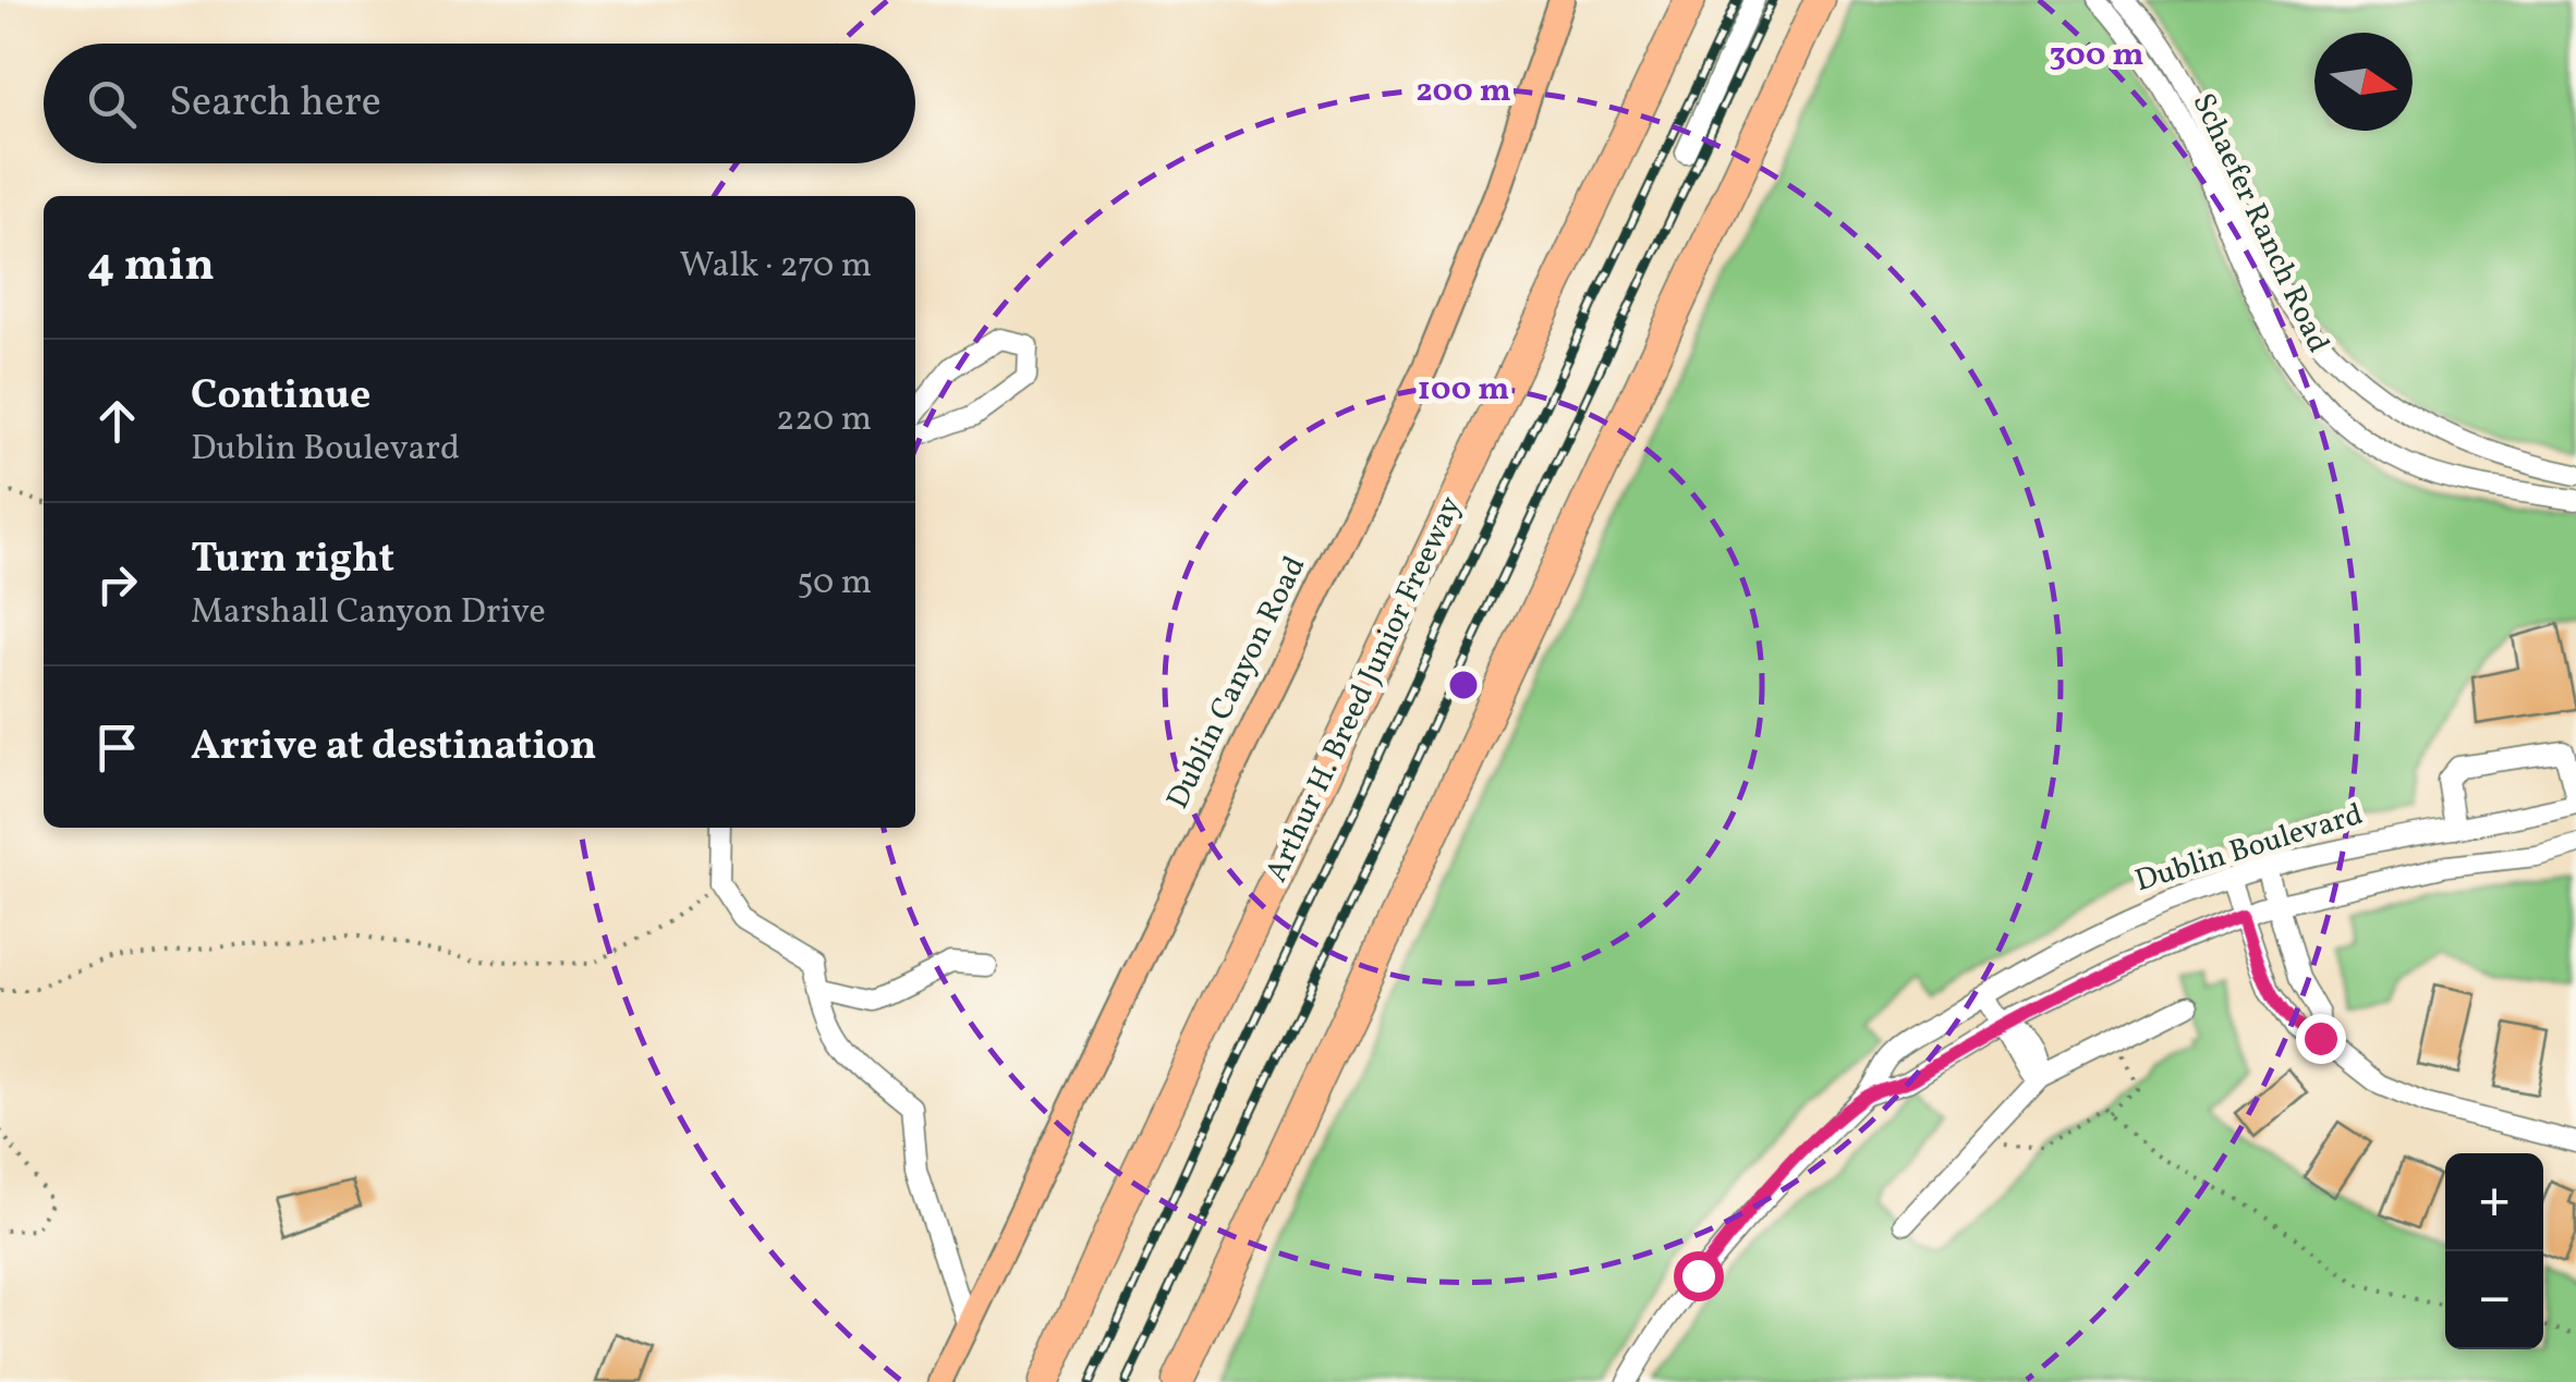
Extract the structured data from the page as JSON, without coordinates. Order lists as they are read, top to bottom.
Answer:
{
  "streets": {
    "highway": ["Arthur H. Breed Junior Freeway"],
    "main road": ["Dublin Canyon Road"],
    "street": ["Schaefer Ranch Road", "Dublin Boulevard"]
  },
  "north": "right",
  "page": {
    "search": "Search here",
    "heading": ["4 min", "Walk · 270 m"],
    "list": [
      ["Continue", "Dublin Boulevard", "220 m"],
      ["Turn right", "Marshall Canyon Drive", "50 m"],
      "Arrive at destination"
    ],
    "map_buttons": ["+", "−"]
  },
  "rings": ["300 m", "200 m", "100 m"]
}
